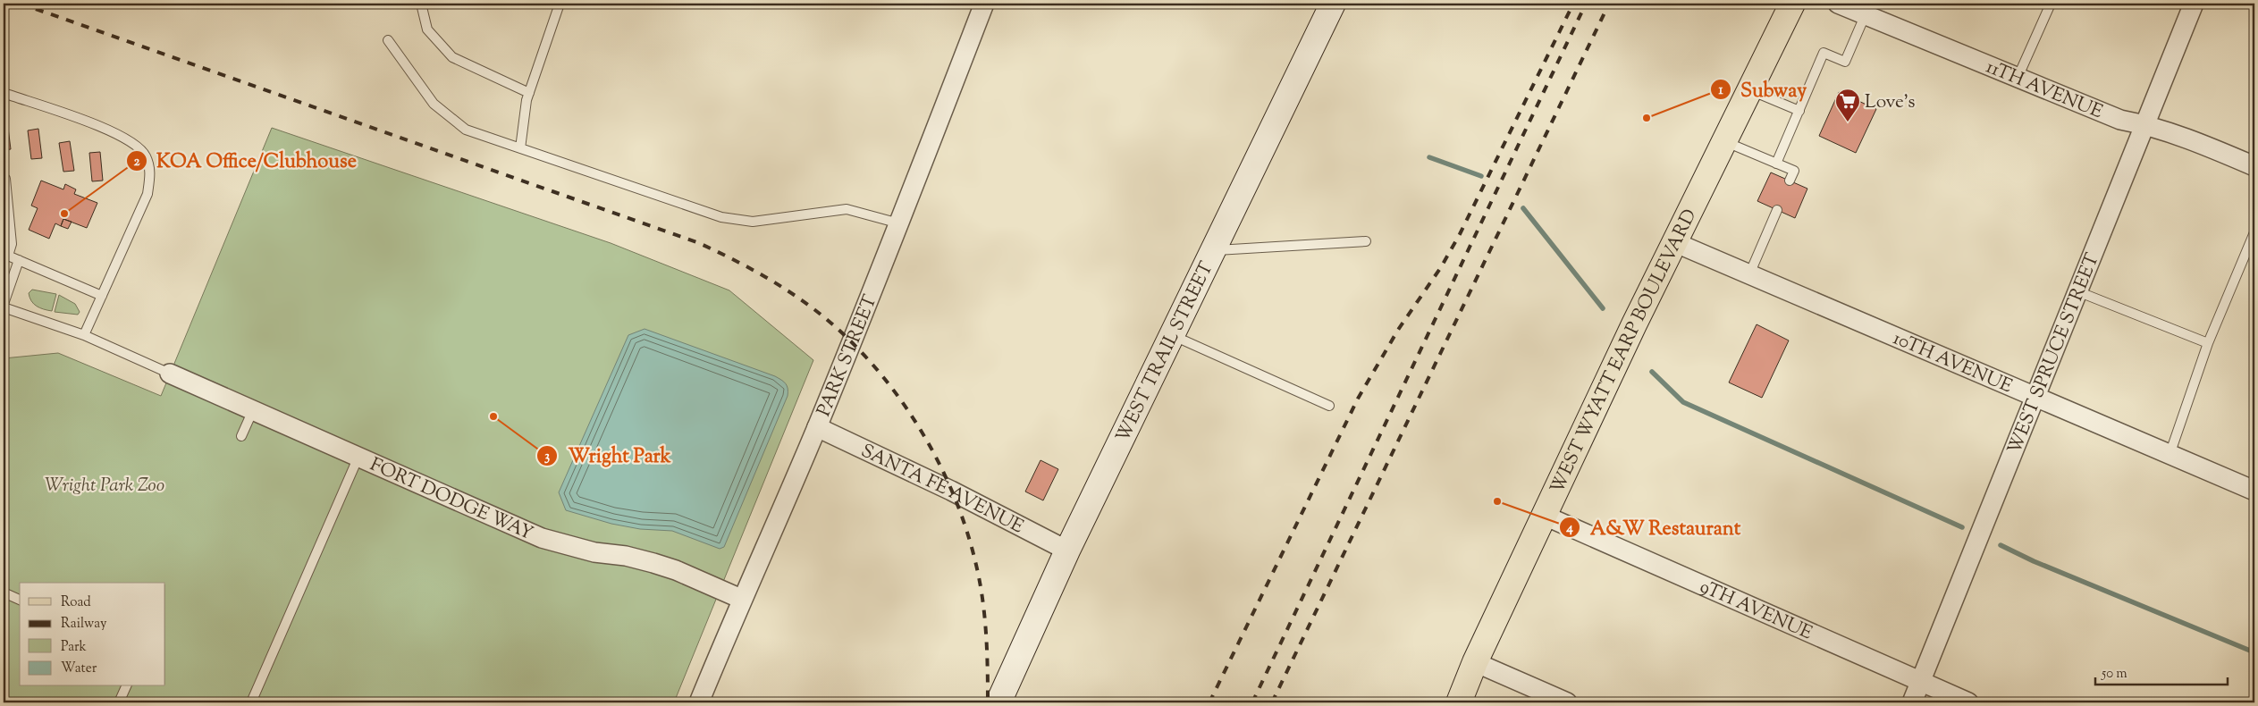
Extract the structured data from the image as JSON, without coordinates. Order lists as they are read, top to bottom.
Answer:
{
  "streets": {
    "main road": ["WEST TRAIL STREET", "WEST WYATT EARP BOULEVARD"],
    "street": [
      "11TH AVENUE",
      "WEST SPRUCE STREET",
      "PARK STREET",
      "10TH AVENUE",
      "SANTA FE AVENUE",
      "FORT DODGE WAY",
      "9TH AVENUE"
    ]
  },
  "crossings": [
    ["11TH AVENUE", "WEST SPRUCE STREET"],
    ["WEST TRAIL STREET", "SANTA FE AVENUE"],
    ["WEST WYATT EARP BOULEVARD", "10TH AVENUE"],
    ["WEST WYATT EARP BOULEVARD", "9TH AVENUE"],
    ["WEST SPRUCE STREET", "10TH AVENUE"],
    ["WEST SPRUCE STREET", "9TH AVENUE"],
    ["PARK STREET", "SANTA FE AVENUE"],
    ["PARK STREET", "FORT DODGE WAY"]
  ],
  "parks": ["Wright Park Zoo"],
  "places": {
    "other": [
      "Subway",
      "KOA Office/Clubhouse",
      "Wright Park",
      "A&W Restaurant"
    ],
    "supermarket": ["Love's"]
  },
  "legend": [
    "Road",
    "Railway",
    "Park",
    "Water"
  ],
  "scale_bar": "50 m"
}
